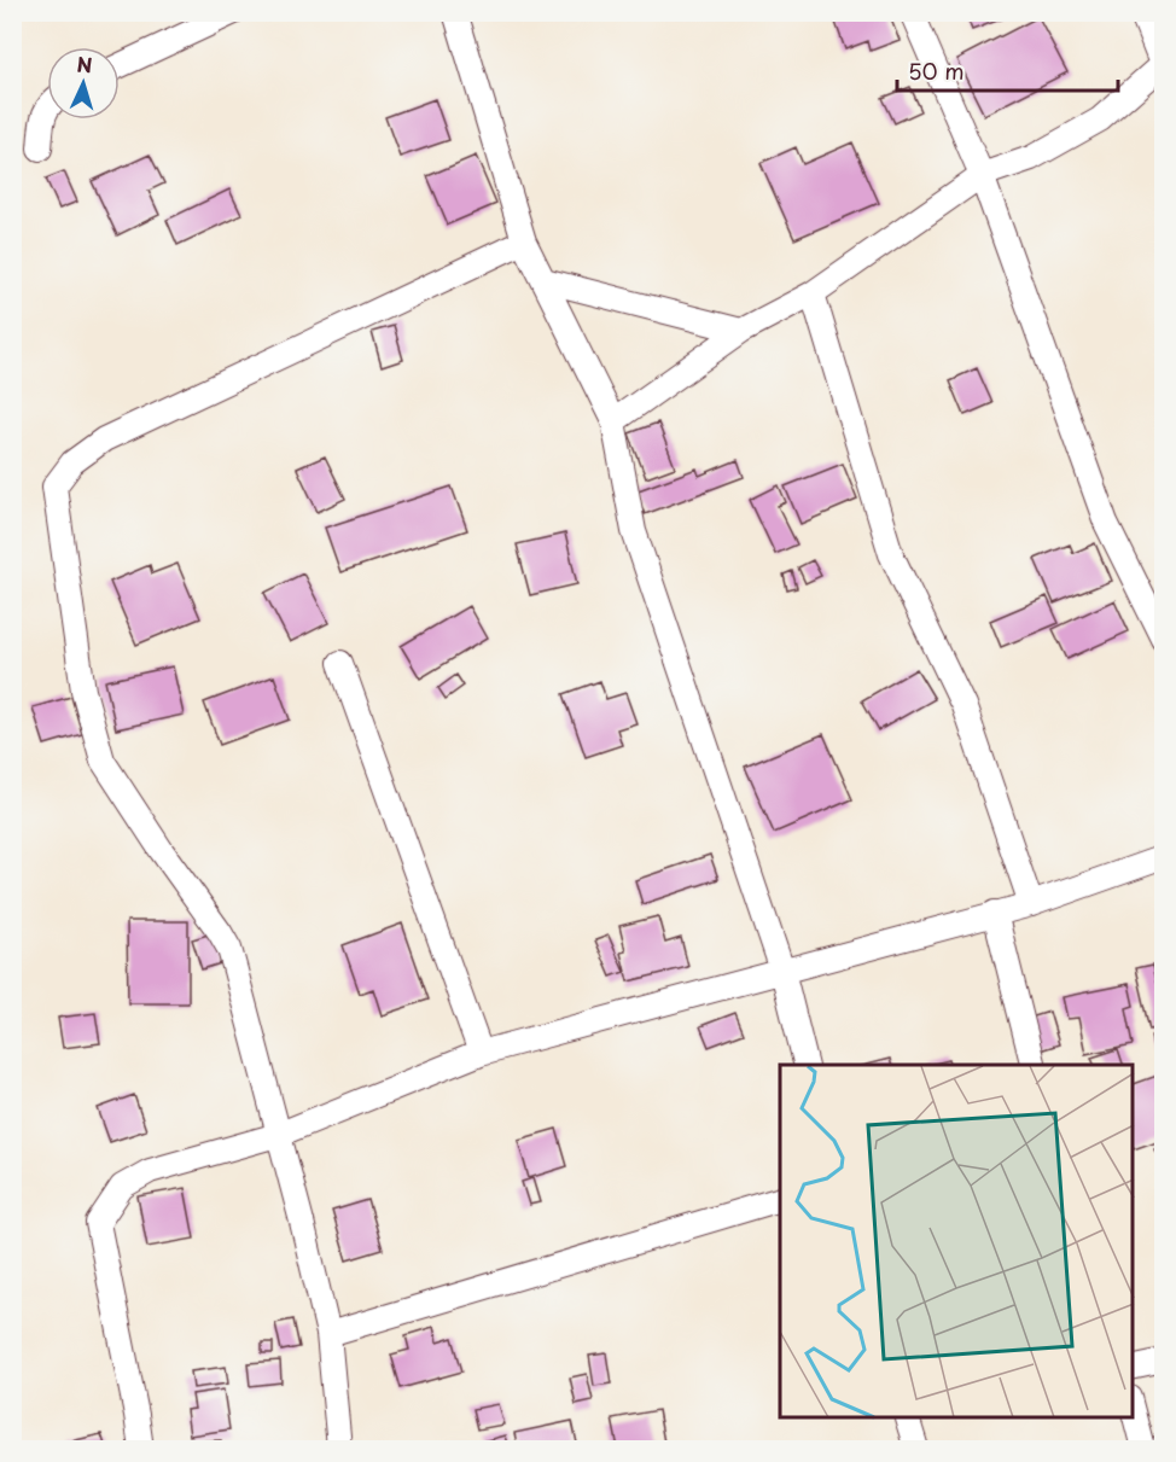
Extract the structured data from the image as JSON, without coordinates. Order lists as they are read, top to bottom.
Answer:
{
  "scale_bar": "50 m",
  "north": "top"
}
